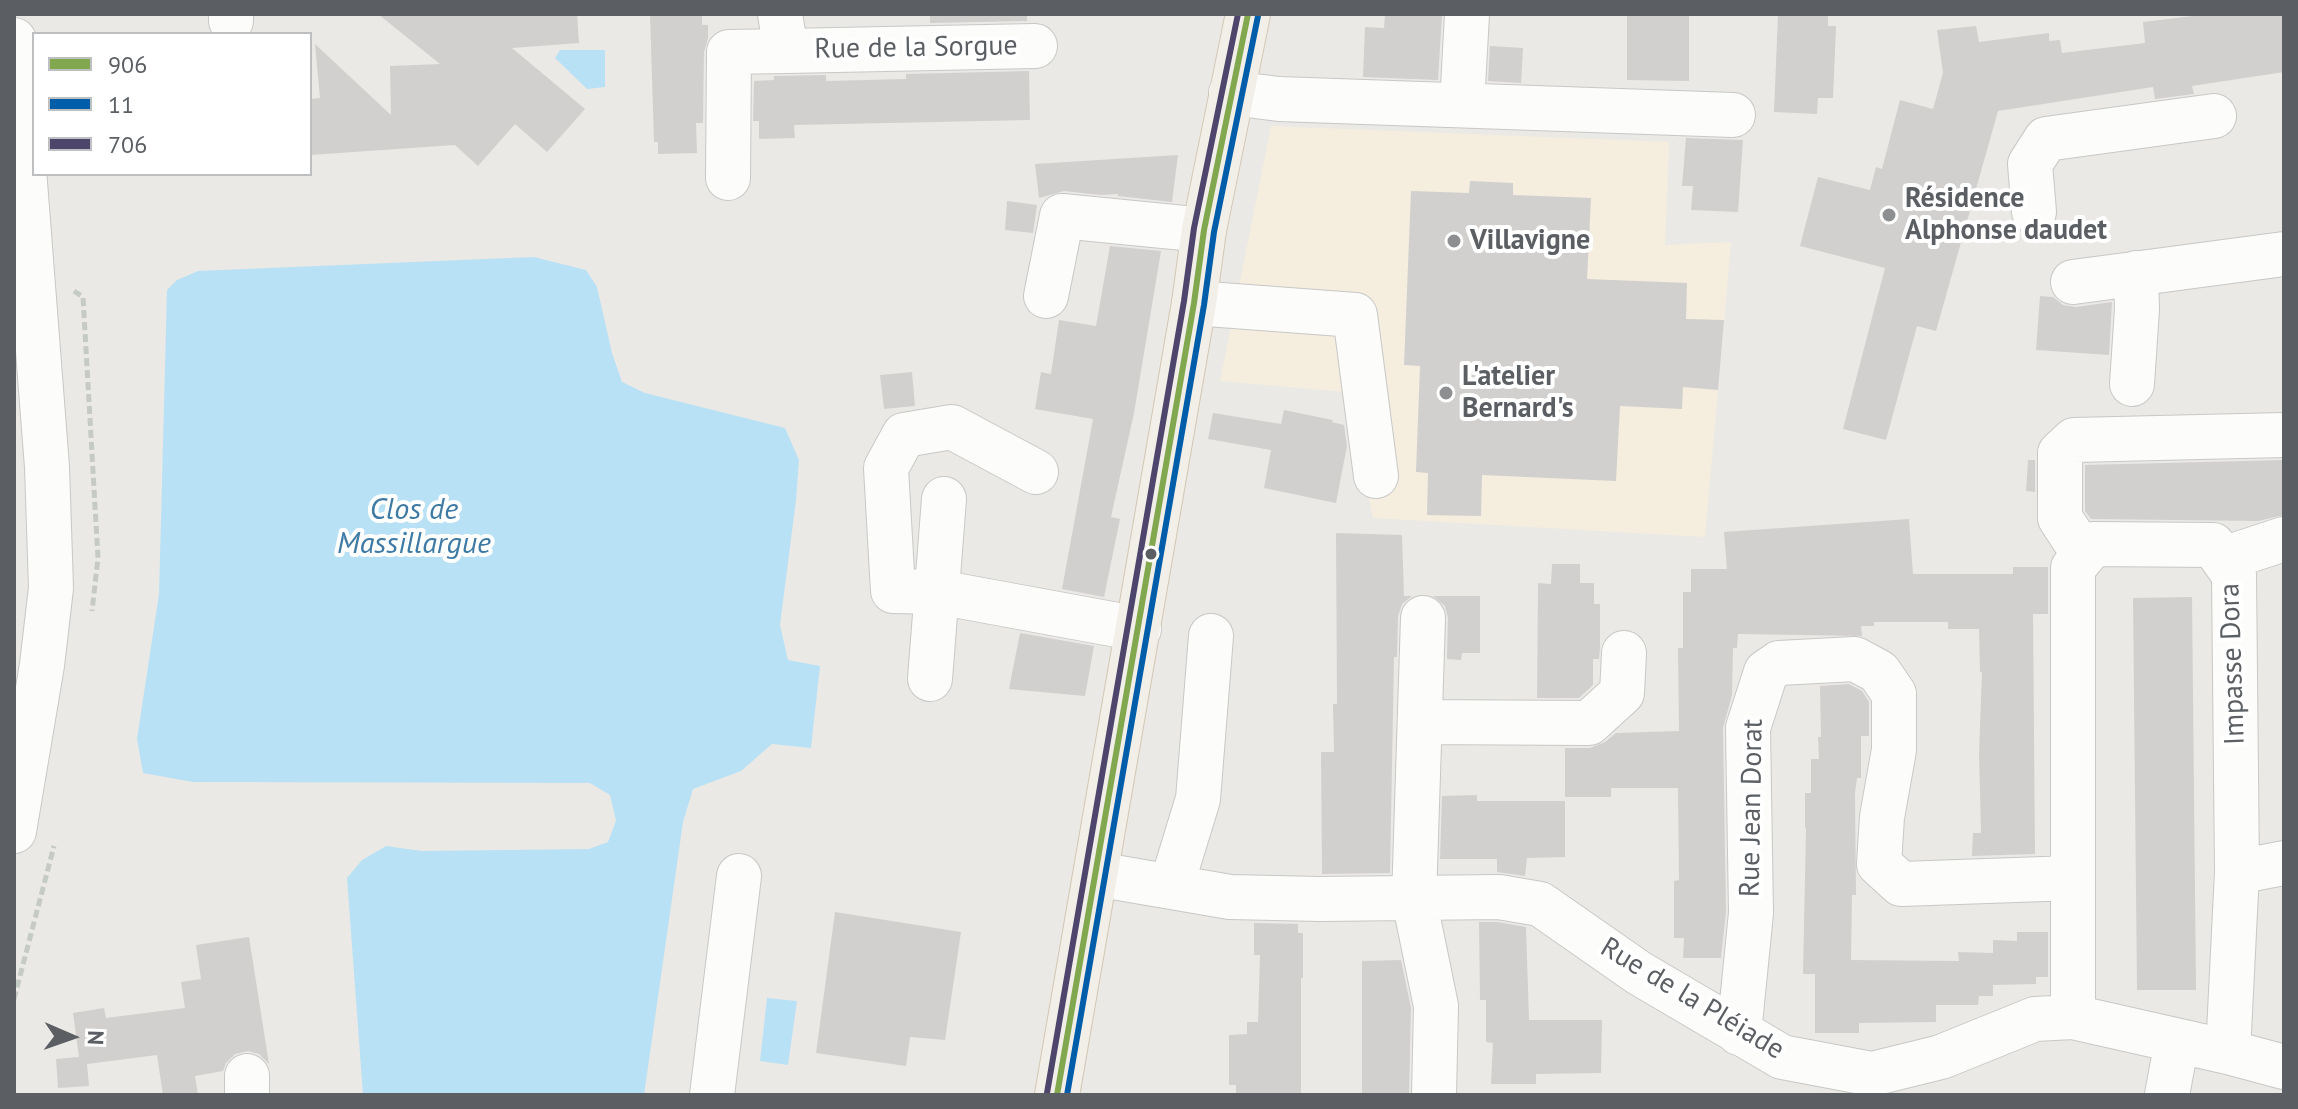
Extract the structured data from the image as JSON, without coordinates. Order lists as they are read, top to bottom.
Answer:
{
  "streets": {
    "street": [
      "Rue de la Sorgue",
      "Impasse Dora",
      "Rue Jean Dorat",
      "Rue de la Pléiade"
    ]
  },
  "crossings": [
    ["Impasse Dora", "Rue de la Pléiade"],
    ["Rue Jean Dorat", "Rue de la Pléiade"]
  ],
  "water": ["Clos de Massillargue"],
  "places": ["Résidence Alphonse daudet", "Villavigne", "L'atelier Bernard's"],
  "lines": ["transit line 906", "transit line 706", "transit line 11"],
  "legend": ["906", "11", "706"],
  "north": "right"
}
